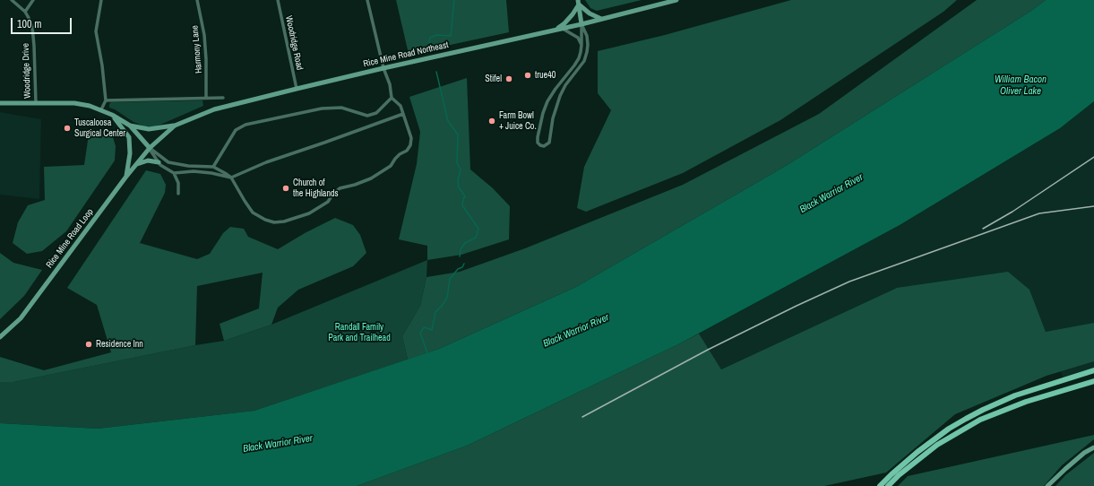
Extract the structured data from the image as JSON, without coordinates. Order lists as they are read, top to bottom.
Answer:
{
  "streets": {
    "main road": ["Rice Mine Road Northeast", "Rice Mine Road Loop"],
    "street": ["Woodridge Road", "Harmony Lane", "Woodridge Drive"]
  },
  "crossings": [
    ["Woodridge Road", "Rice Mine Road Northeast"],
    ["Rice Mine Road Northeast", "Rice Mine Road Loop"]
  ],
  "water": ["William Bacon Oliver Lake", "Black Warrior River"],
  "parks": ["Randall Family Park and Trailhead"],
  "places": [
    "true40",
    "Stifel",
    "Farm Bowl + Juice Co.",
    "Tuscaloosa Surgical Center",
    "Church of the Highlands",
    "Residence Inn"
  ],
  "scale_bar": "100 m"
}
